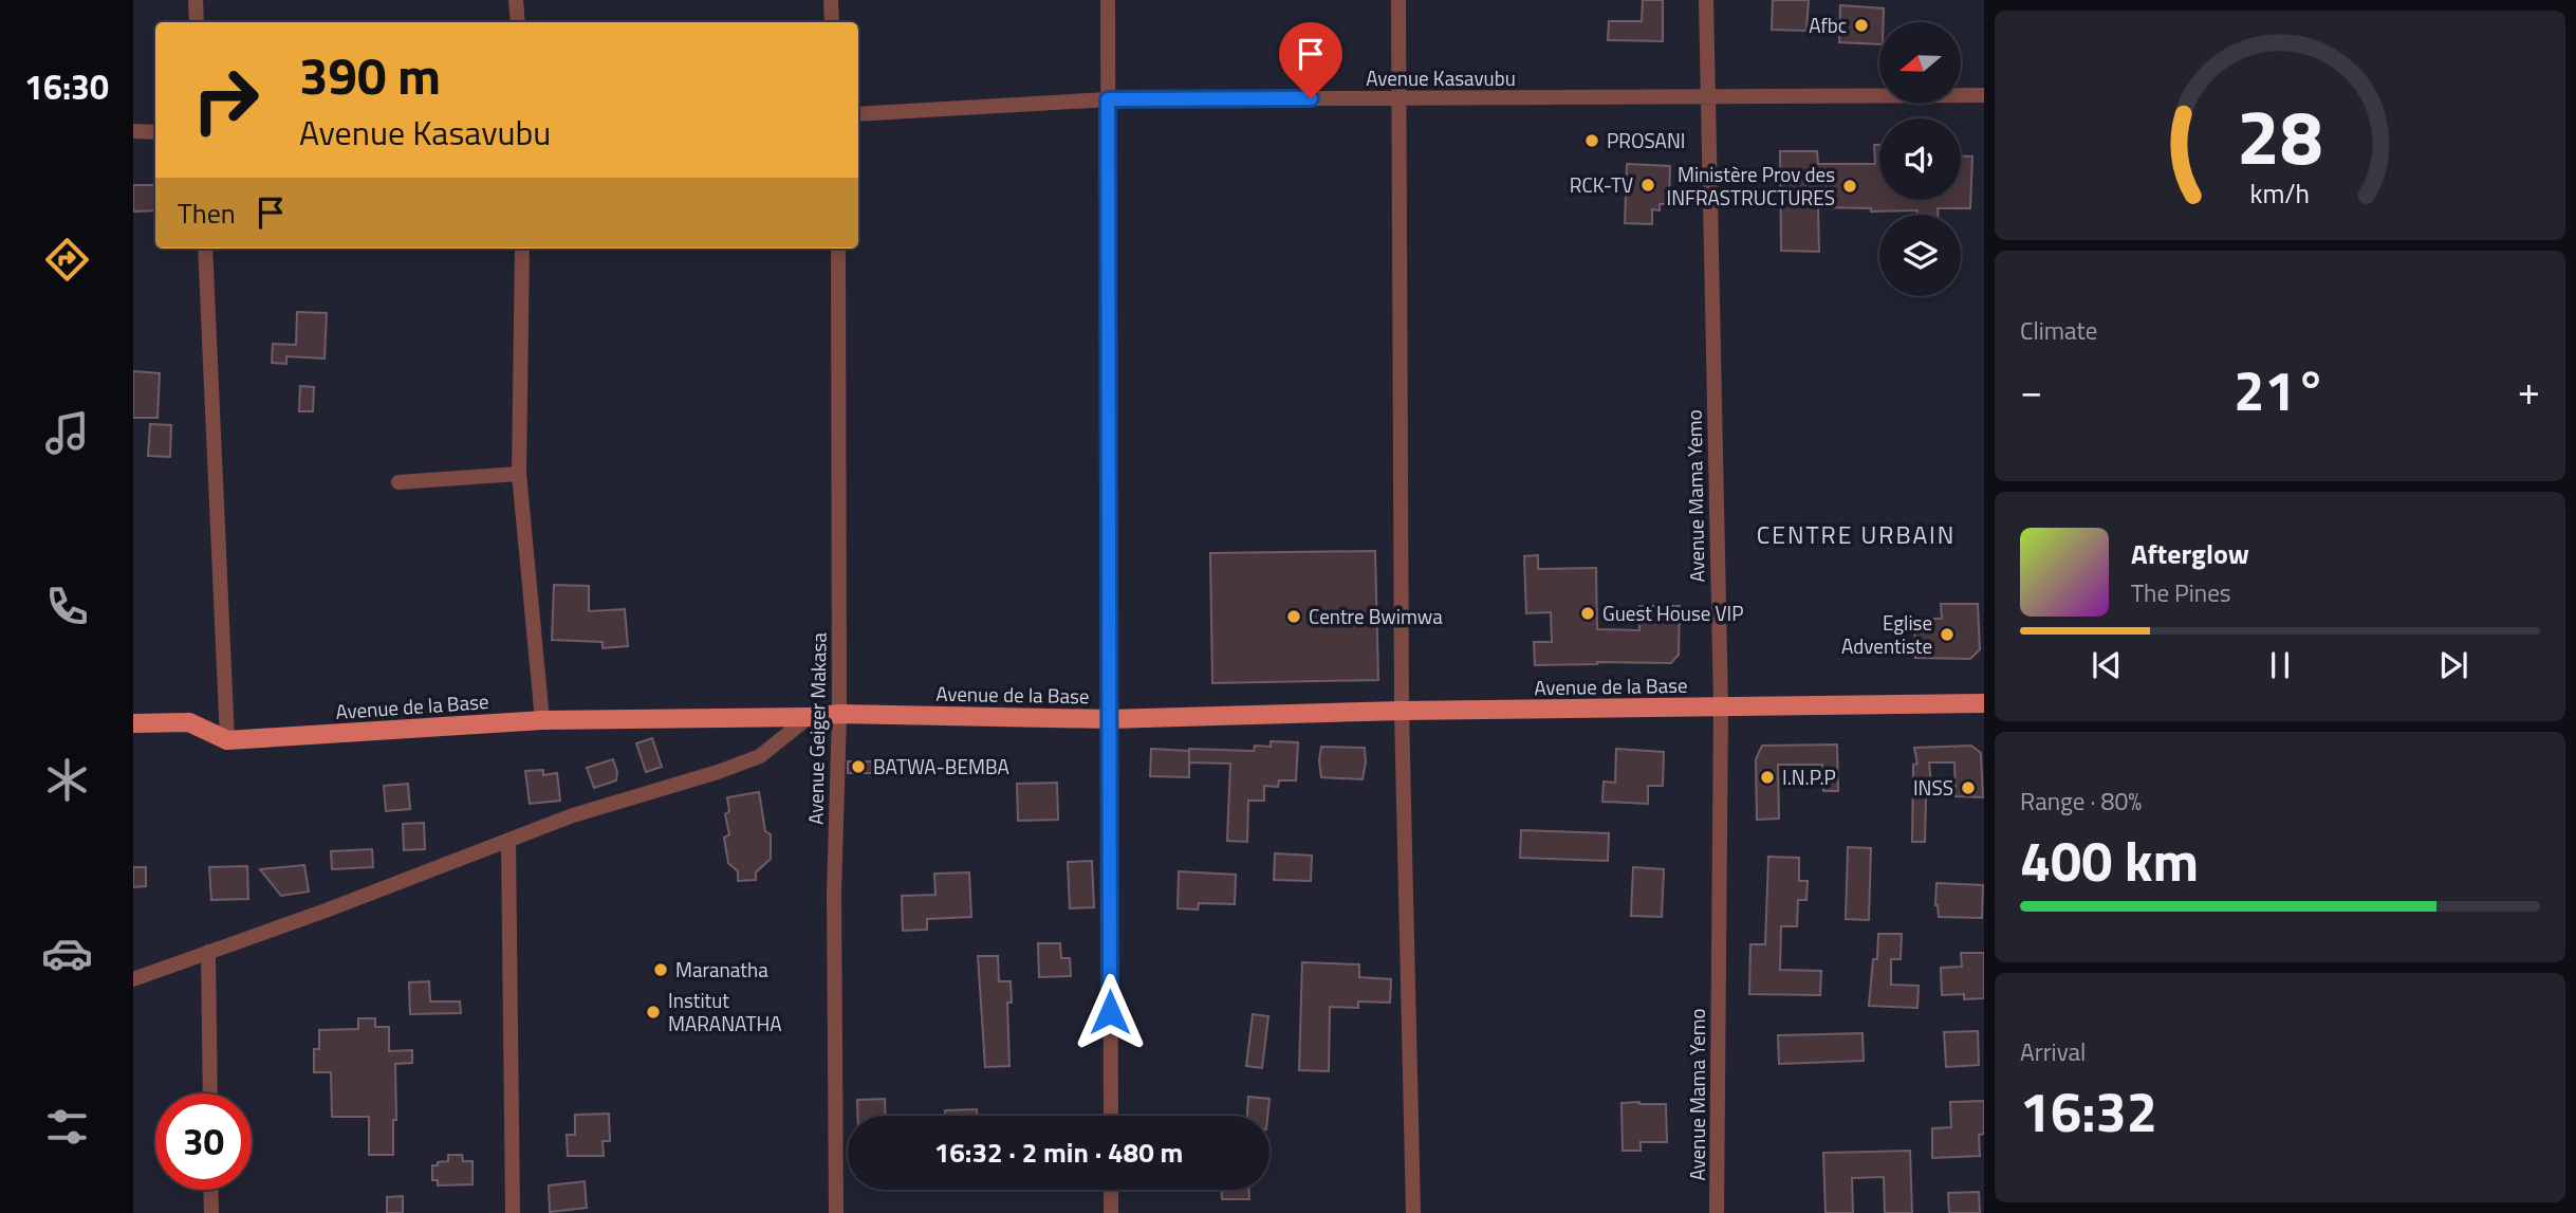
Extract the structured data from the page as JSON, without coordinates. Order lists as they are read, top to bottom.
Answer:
{
  "streets": {
    "main road": ["Avenue de la Base"],
    "street": ["Avenue Kasavubu", "Avenue Mama Yemo", "Avenue Geiger Makasa"]
  },
  "crossings": [
    ["Avenue Kasavubu", "Avenue Mama Yemo"],
    ["Avenue Mama Yemo", "Avenue de la Base"],
    ["Avenue de la Base", "Avenue Geiger Makasa"]
  ],
  "districts": ["CENTRE URBAIN"],
  "places": [
    "Afbc",
    "PROSANI",
    "RCK-TV",
    "Ministère Prov des INFRASTRUCTURES",
    "Guest House VIP",
    "Centre Bwimwa",
    "Eglise Adventiste",
    "BATWA-BEMBA",
    "I.N.P.P",
    "INSS",
    "Maranatha",
    "Institut MARANATHA"
  ],
  "north": "left",
  "page": {
    "tabs": "16:30",
    "turn": ["390 m", "Avenue Kasavubu"],
    "then": "Then",
    "tile": [
      "Climate",
      ["Range · 80%", "400 km"],
      ["Arrival", "16:32"]
    ],
    "heat": ["−", "21°", "+"],
    "song": ["Afterglow", "The Pines"],
    "limit": "30",
    "trip": "16:32 · 2 min · 480 m",
    "gauge": ["28", "km/h"]
  }
}
